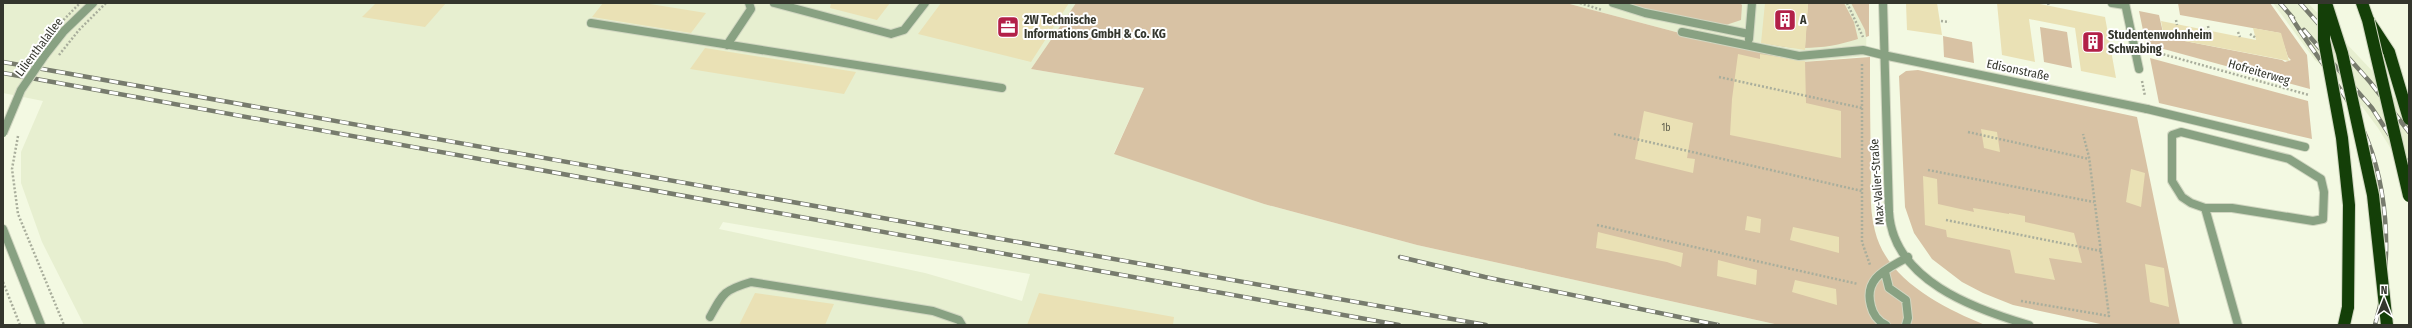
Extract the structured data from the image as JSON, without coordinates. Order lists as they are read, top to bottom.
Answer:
{
  "streets": {
    "street": ["Lilienthalallee", "Edisonstraße", "Max-Valier-Straße"],
    "path": ["Hofreiterweg"]
  },
  "crossings": [
    ["Edisonstraße", "Max-Valier-Straße"]
  ],
  "places": {
    "building": ["A", "Studentenwohnheim Schwabing"],
    "office": ["2W Technische Informations GmbH & Co. KG"]
  },
  "house_numbers": ["1b"],
  "north": "top"
}
